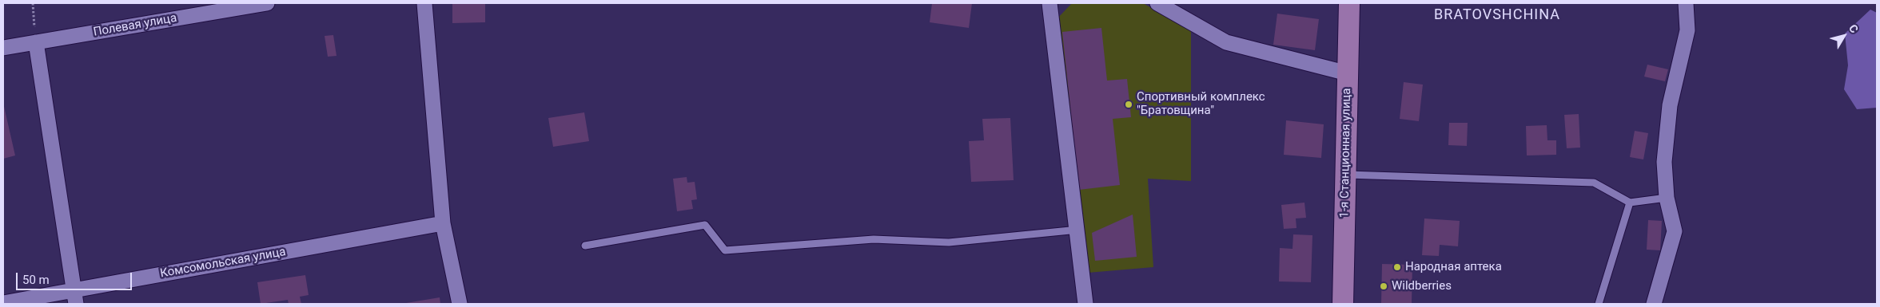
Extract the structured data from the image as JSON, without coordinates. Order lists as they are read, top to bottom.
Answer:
{
  "streets": {
    "main road": ["1-я Станционная улица"],
    "street": ["Полевая улица", "Комсомольская улица"]
  },
  "districts": ["BRATOVSHCHINA"],
  "places": ["Спортивный комплекс \"Братовщина\"", "Народная аптека", "Wildberries"],
  "scale_bar": "50 m",
  "north": "top right"
}
